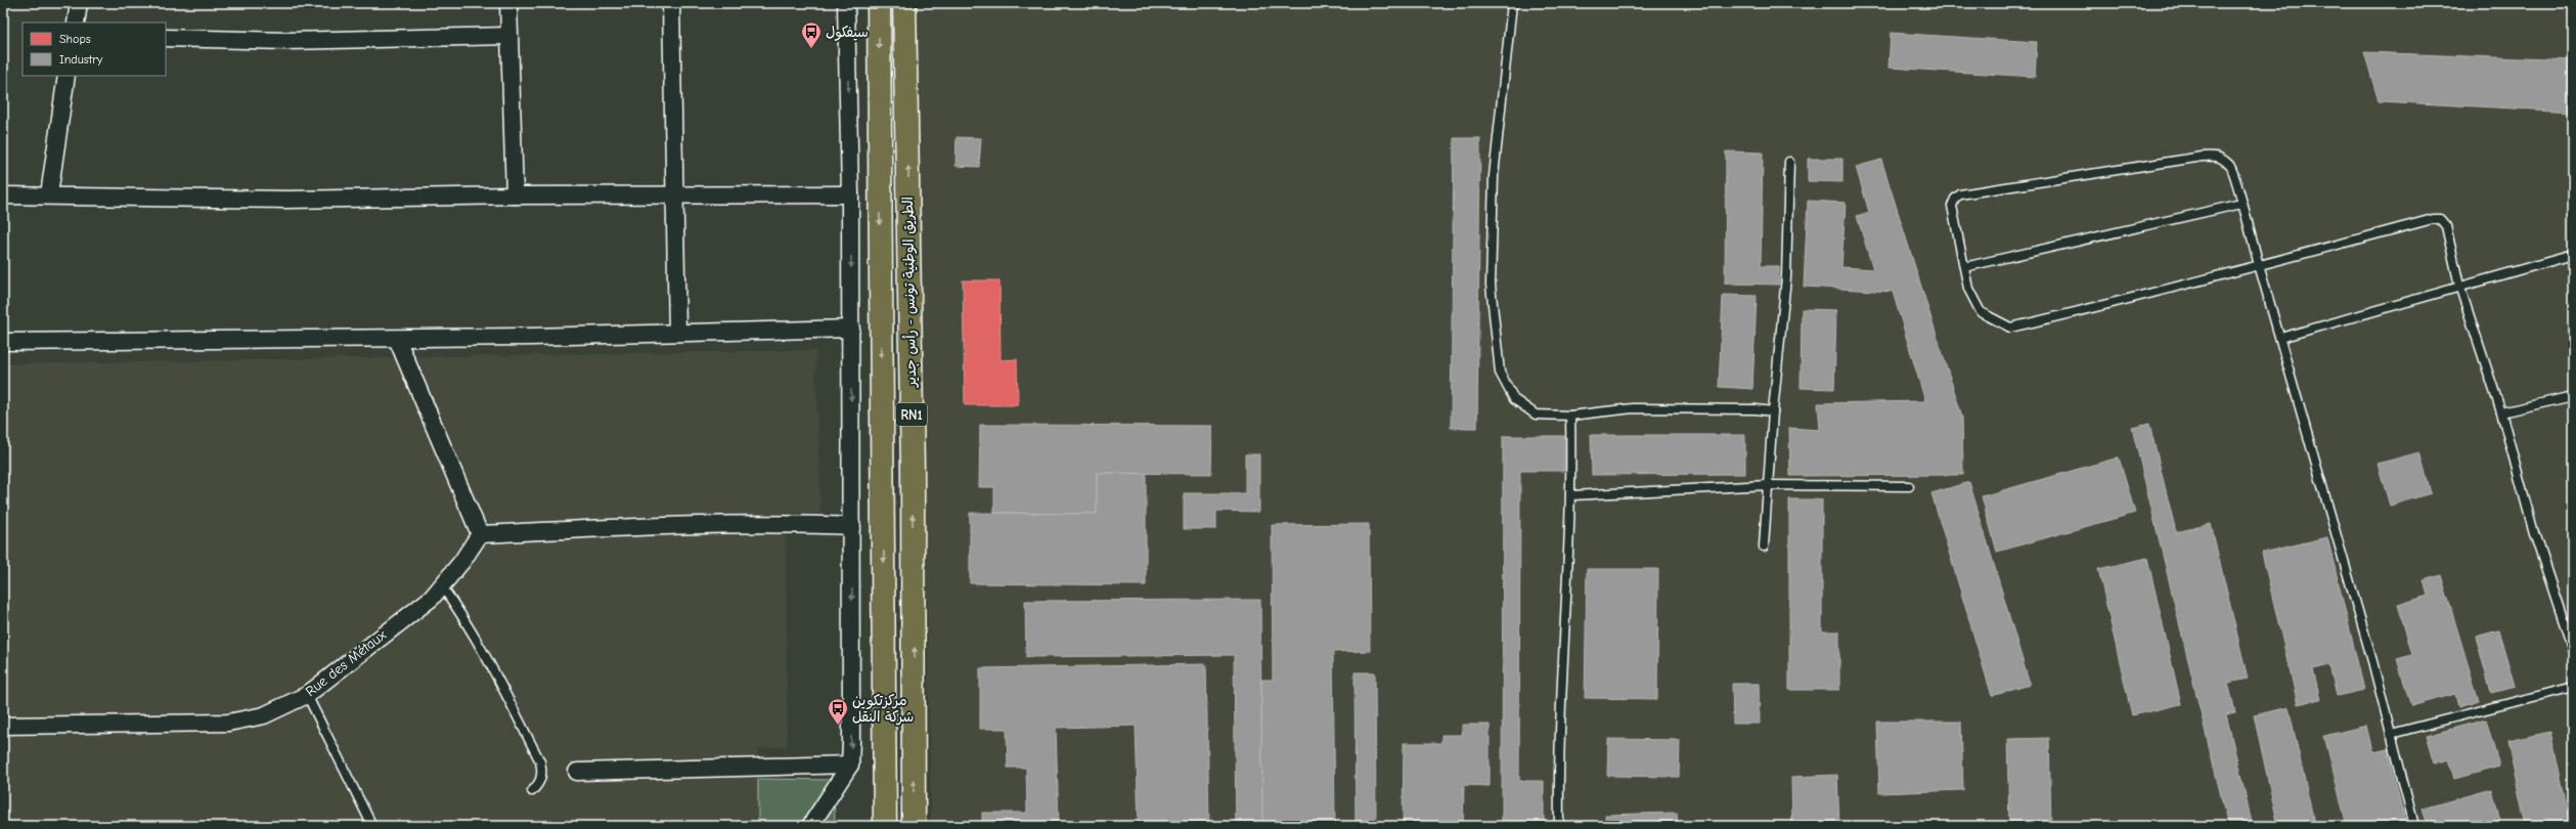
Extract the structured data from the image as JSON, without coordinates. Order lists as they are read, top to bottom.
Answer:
{
  "streets": {
    "main road": ["الطريق الوطنية تونس - رأس جدير", "RN1"],
    "street": ["Rue des Métaux"]
  },
  "places": {
    "bus stop": ["سيفكول", "مركزتكوين شركة النقل"]
  },
  "legend": ["Shops", "Industry"]
}
